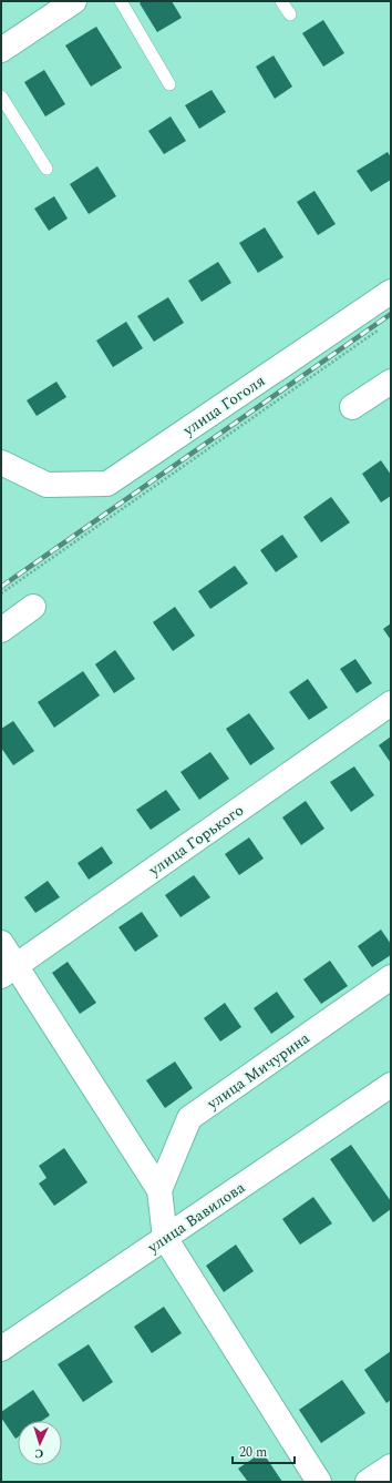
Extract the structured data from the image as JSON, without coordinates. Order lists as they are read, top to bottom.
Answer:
{
  "streets": {
    "street": [
      "улица Гоголя",
      "улица Горького",
      "улица Мичурина",
      "улица Вавилова"
    ]
  },
  "scale_bar": "20 m",
  "north": "bottom"
}
